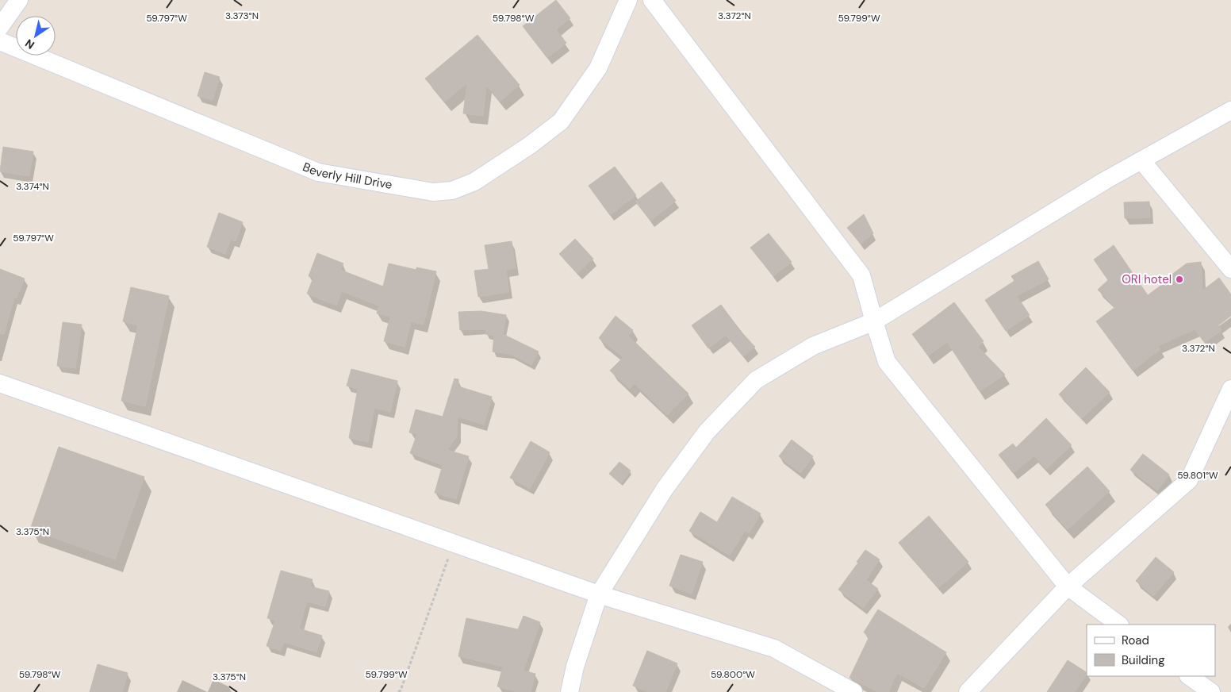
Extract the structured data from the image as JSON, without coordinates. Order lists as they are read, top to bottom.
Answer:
{
  "streets": {
    "street": ["Beverly Hill Drive"]
  },
  "places": ["ORI hotel"],
  "legend": ["Road", "Building"],
  "north": "bottom left",
  "coordinates": [
    "3.373°N",
    "3.372°N",
    "59.797°W",
    "59.798°W",
    "59.799°W",
    "3.374°N",
    "59.801°W",
    "3.375°N",
    "59.800°W"
  ]
}
